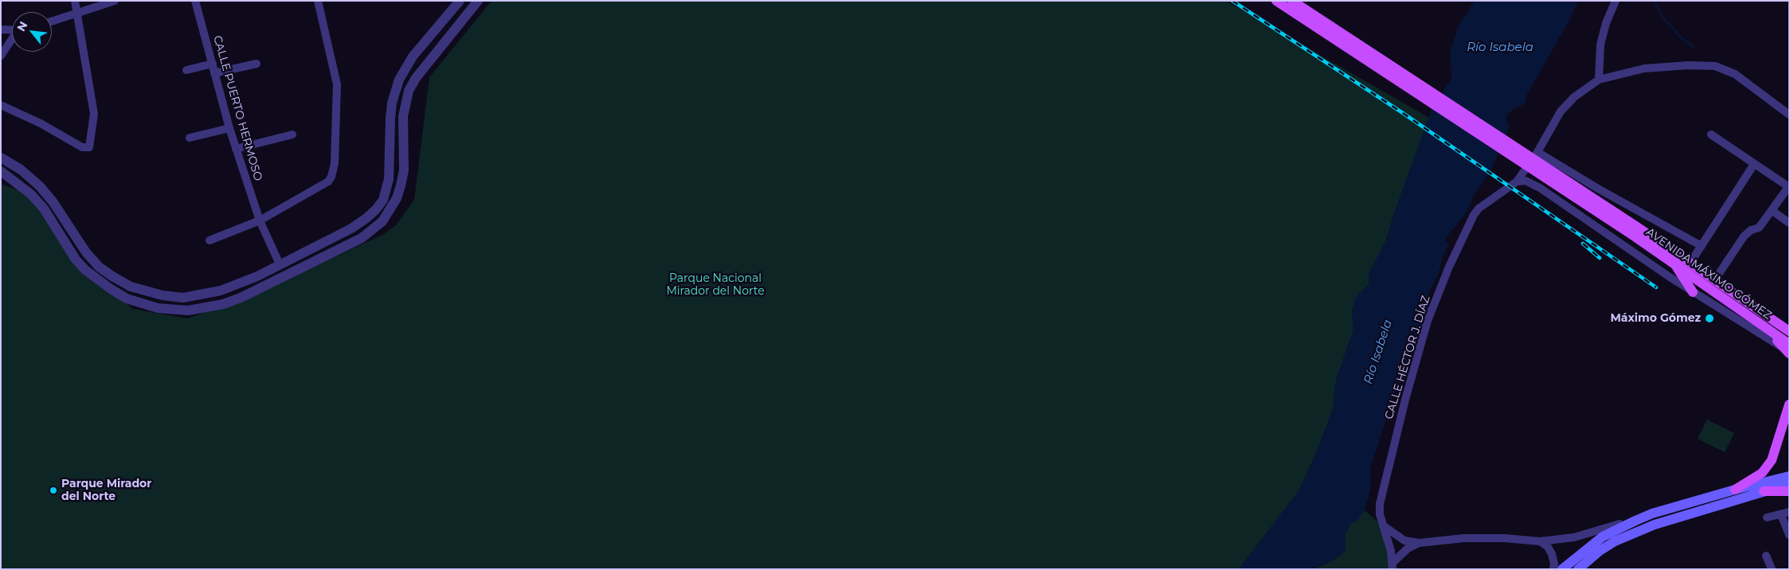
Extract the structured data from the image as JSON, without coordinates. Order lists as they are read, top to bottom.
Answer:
{
  "streets": {
    "main road": ["AVENIDA MÁXIMO GÓMEZ"],
    "street": ["CALLE PUERTO HERMOSO", "CALLE HÉCTOR J. DÍAZ"]
  },
  "water": ["Río Isabela"],
  "parks": ["Parque Nacional Mirador del Norte"],
  "places": ["Máximo Gómez", "Parque Mirador del Norte"],
  "north": "top left"
}
